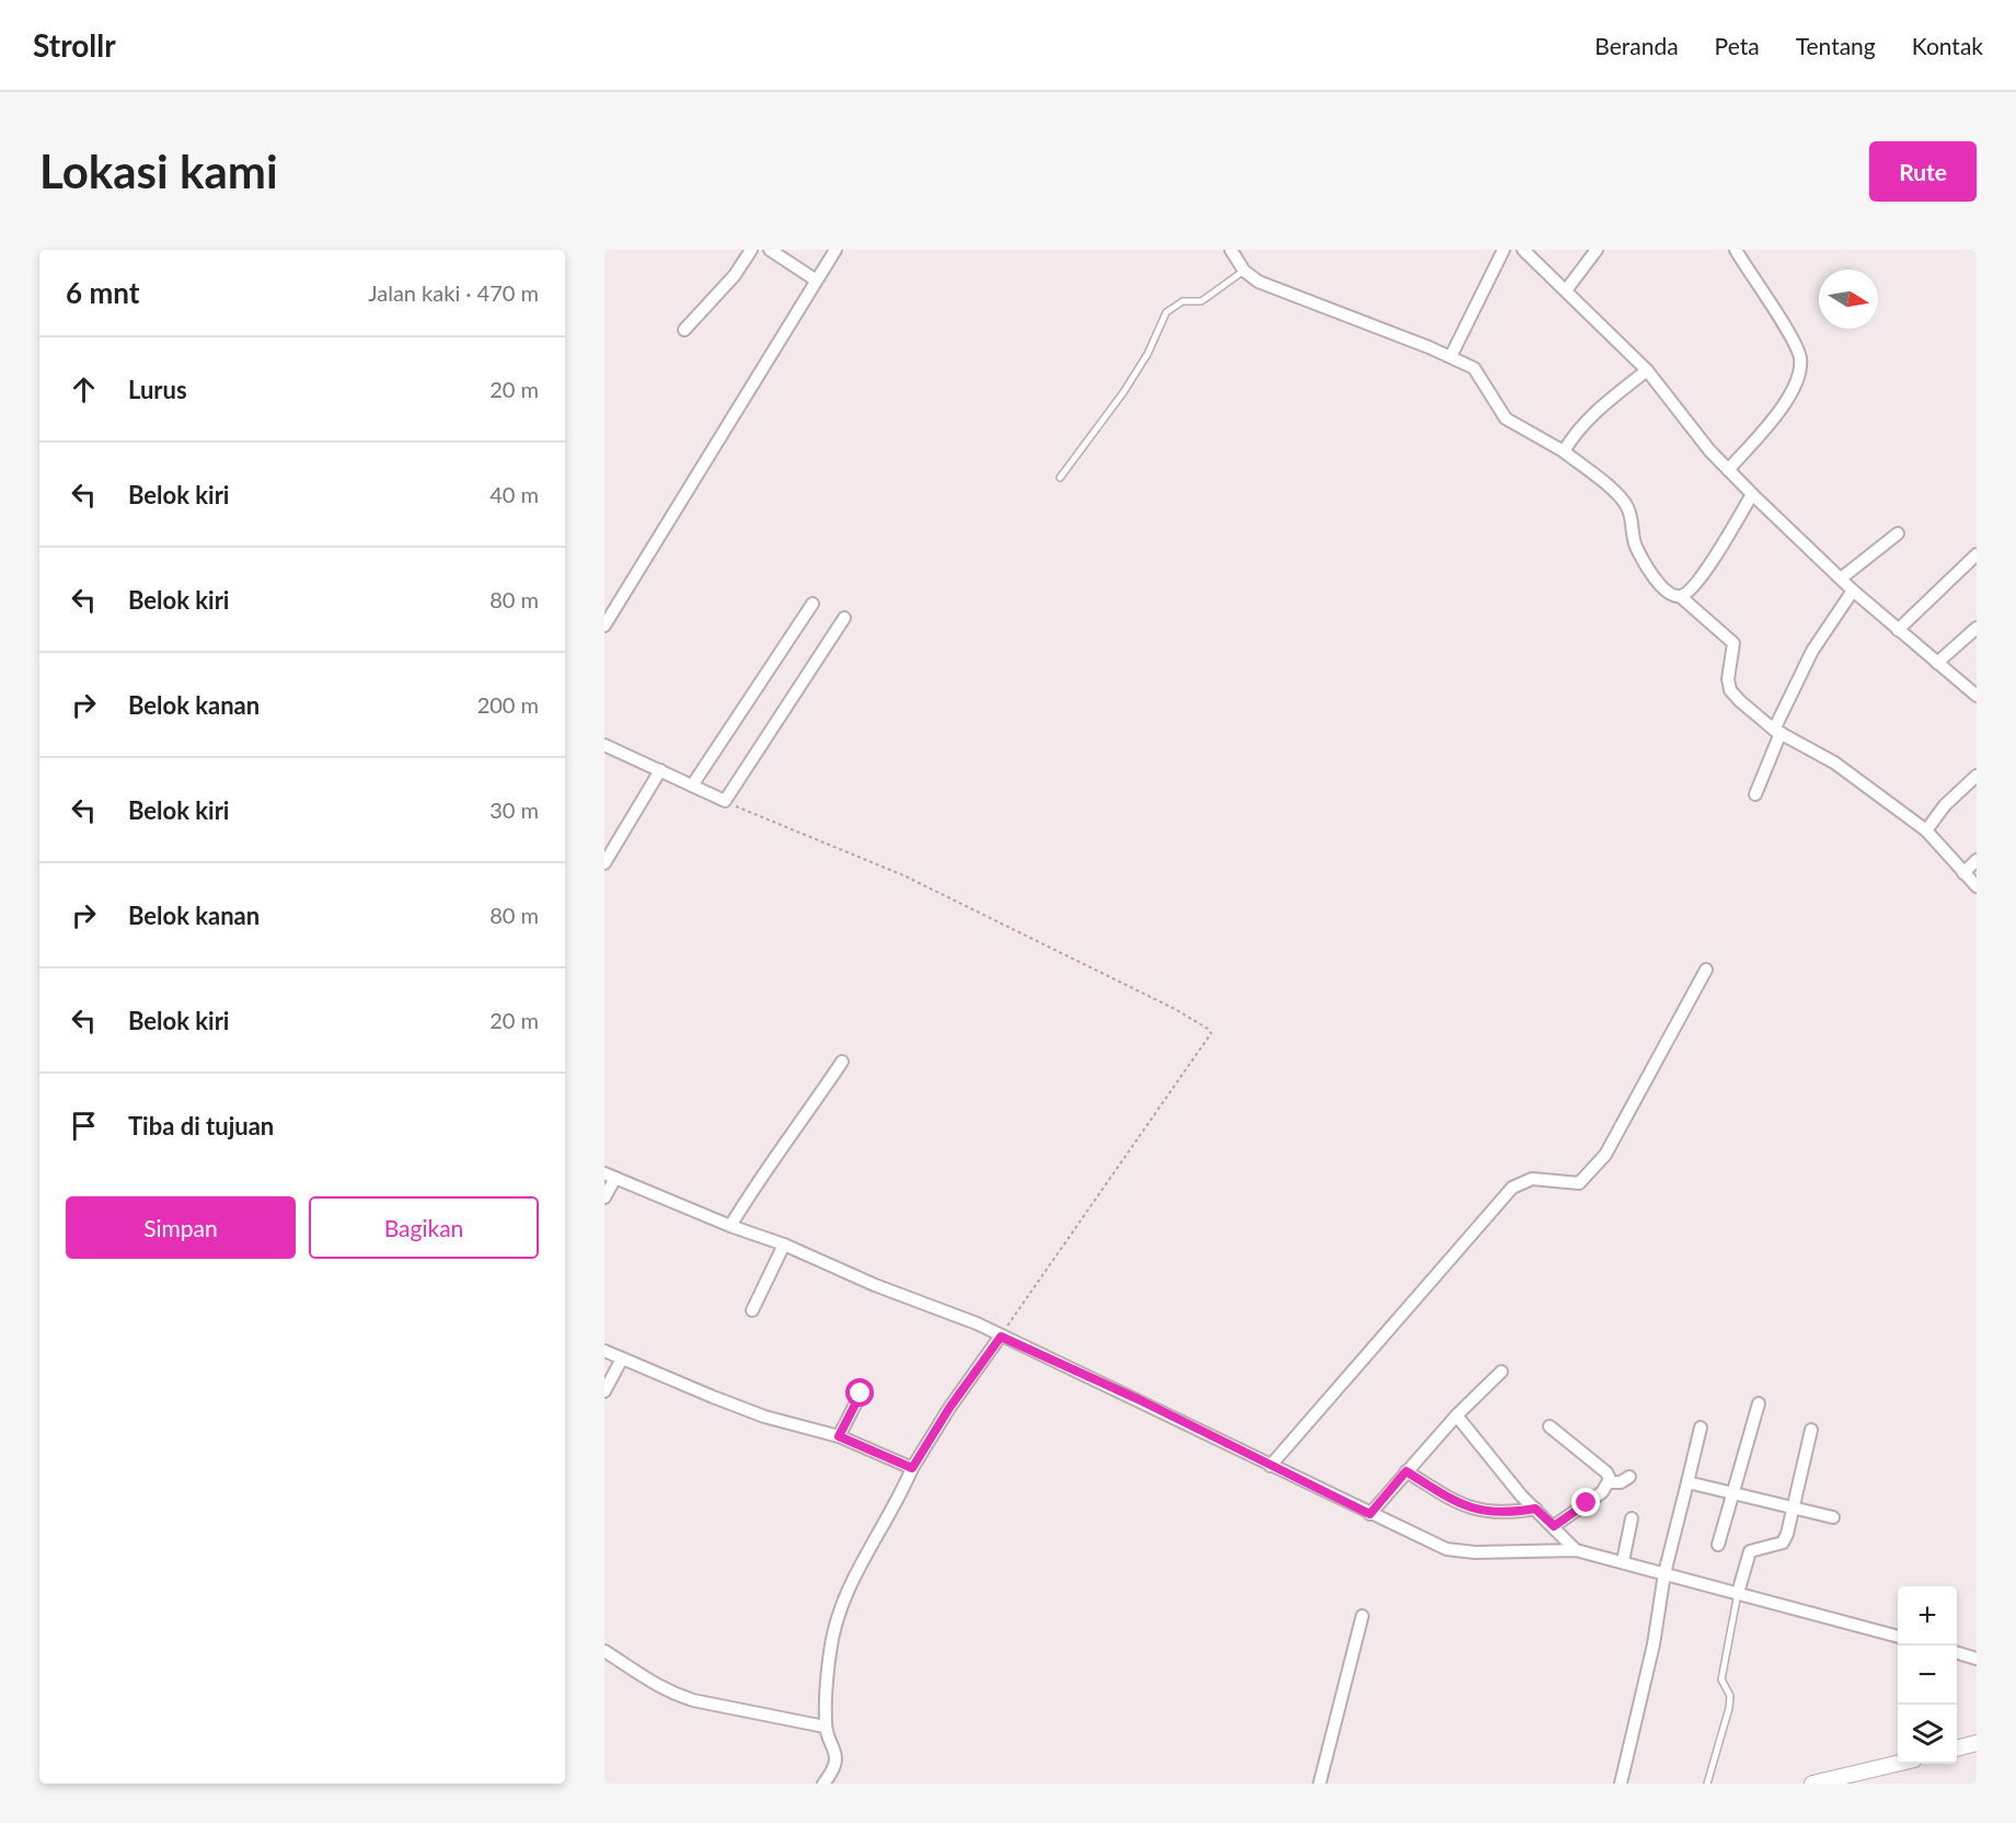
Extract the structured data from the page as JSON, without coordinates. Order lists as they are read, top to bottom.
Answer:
{
  "north": "right",
  "page": {
    "header": "Strollr",
    "nav": [
      "Beranda",
      "Peta",
      "Tentang",
      "Kontak"
    ],
    "buttons": [
      "Rute",
      ["Simpan", "Bagikan"]
    ],
    "title": "Lokasi kami",
    "heading": ["6 mnt", "Jalan kaki · 470 m"],
    "list": [
      ["Lurus", "20 m"],
      ["Belok kiri", "40 m"],
      ["Belok kiri", "80 m"],
      ["Belok kanan", "200 m"],
      ["Belok kiri", "30 m"],
      ["Belok kanan", "80 m"],
      ["Belok kiri", "20 m"],
      "Tiba di tujuan"
    ],
    "map_buttons": ["+", "−"]
  }
}
